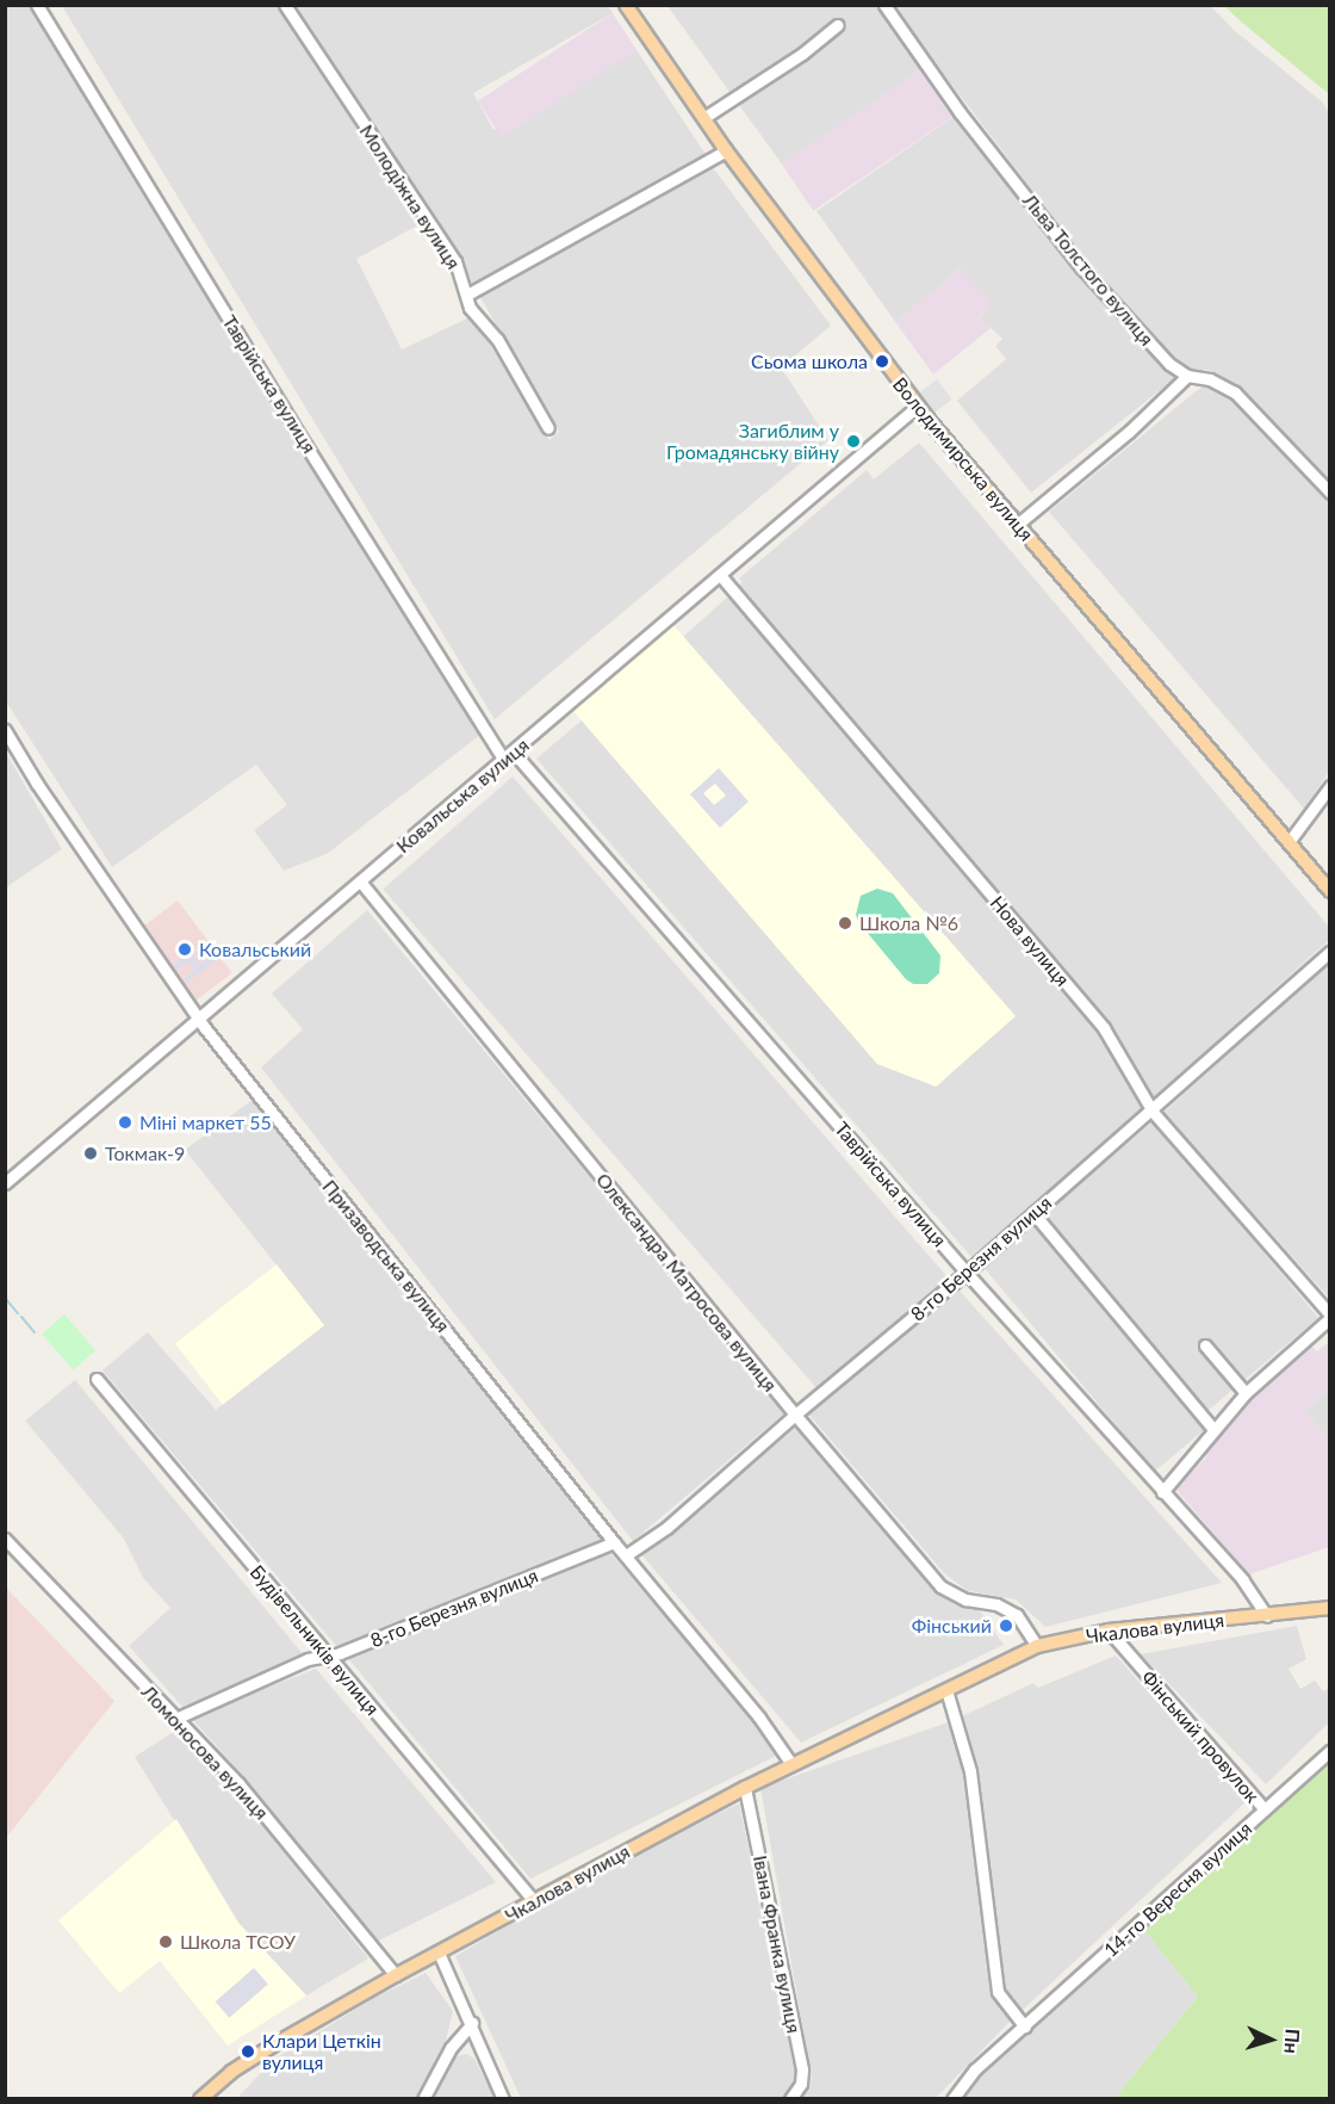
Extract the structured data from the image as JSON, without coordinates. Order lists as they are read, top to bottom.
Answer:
{
  "streets": {
    "main road": ["Володимирська вулиця", "Чкалова вулиця"],
    "street": [
      "Молодіжна вулиця",
      "Льва Толстого вулиця",
      "Таврійська вулиця",
      "Ковальська вулиця",
      "Нова вулиця",
      "Призаводська вулиця",
      "8-го Березня вулиця",
      "Олександра Матросова вулиця",
      "Будівельників вулиця",
      "Фінський провулок",
      "Ломоносова вулиця",
      "14-го Вересня вулиця",
      "Івана Франка вулиця"
    ]
  },
  "crossings": [
    ["Таврійська вулиця", "Ковальська вулиця"],
    ["Таврійська вулиця", "8-го Березня вулиця"],
    ["Таврійська вулиця", "Чкалова вулиця"],
    ["Володимирська вулиця", "Ковальська вулиця"],
    ["Ковальська вулиця", "Нова вулиця"],
    ["Ковальська вулиця", "Призаводська вулиця"],
    ["Ковальська вулиця", "Олександра Матросова вулиця"],
    ["Нова вулиця", "8-го Березня вулиця"],
    ["Призаводська вулиця", "8-го Березня вулиця"],
    ["Призаводська вулиця", "Чкалова вулиця"],
    ["8-го Березня вулиця", "Олександра Матросова вулиця"],
    ["8-го Березня вулиця", "Будівельників вулиця"],
    ["8-го Березня вулиця", "Ломоносова вулиця"],
    ["Олександра Матросова вулиця", "Чкалова вулиця"],
    ["Чкалова вулиця", "Будівельників вулиця"],
    ["Чкалова вулиця", "Фінський провулок"],
    ["Чкалова вулиця", "Ломоносова вулиця"],
    ["Чкалова вулиця", "Івана Франка вулиця"],
    ["Фінський провулок", "14-го Вересня вулиця"]
  ],
  "places": [
    "Сьома школа",
    "Загиблим у Громадянську війну",
    "Школа №6",
    "Ковальський",
    "Міні маркет 55",
    "Токмак-9",
    "Фінський",
    "Школа ТСОУ",
    "Клари Цеткін вулиця"
  ],
  "north": "right"
}
